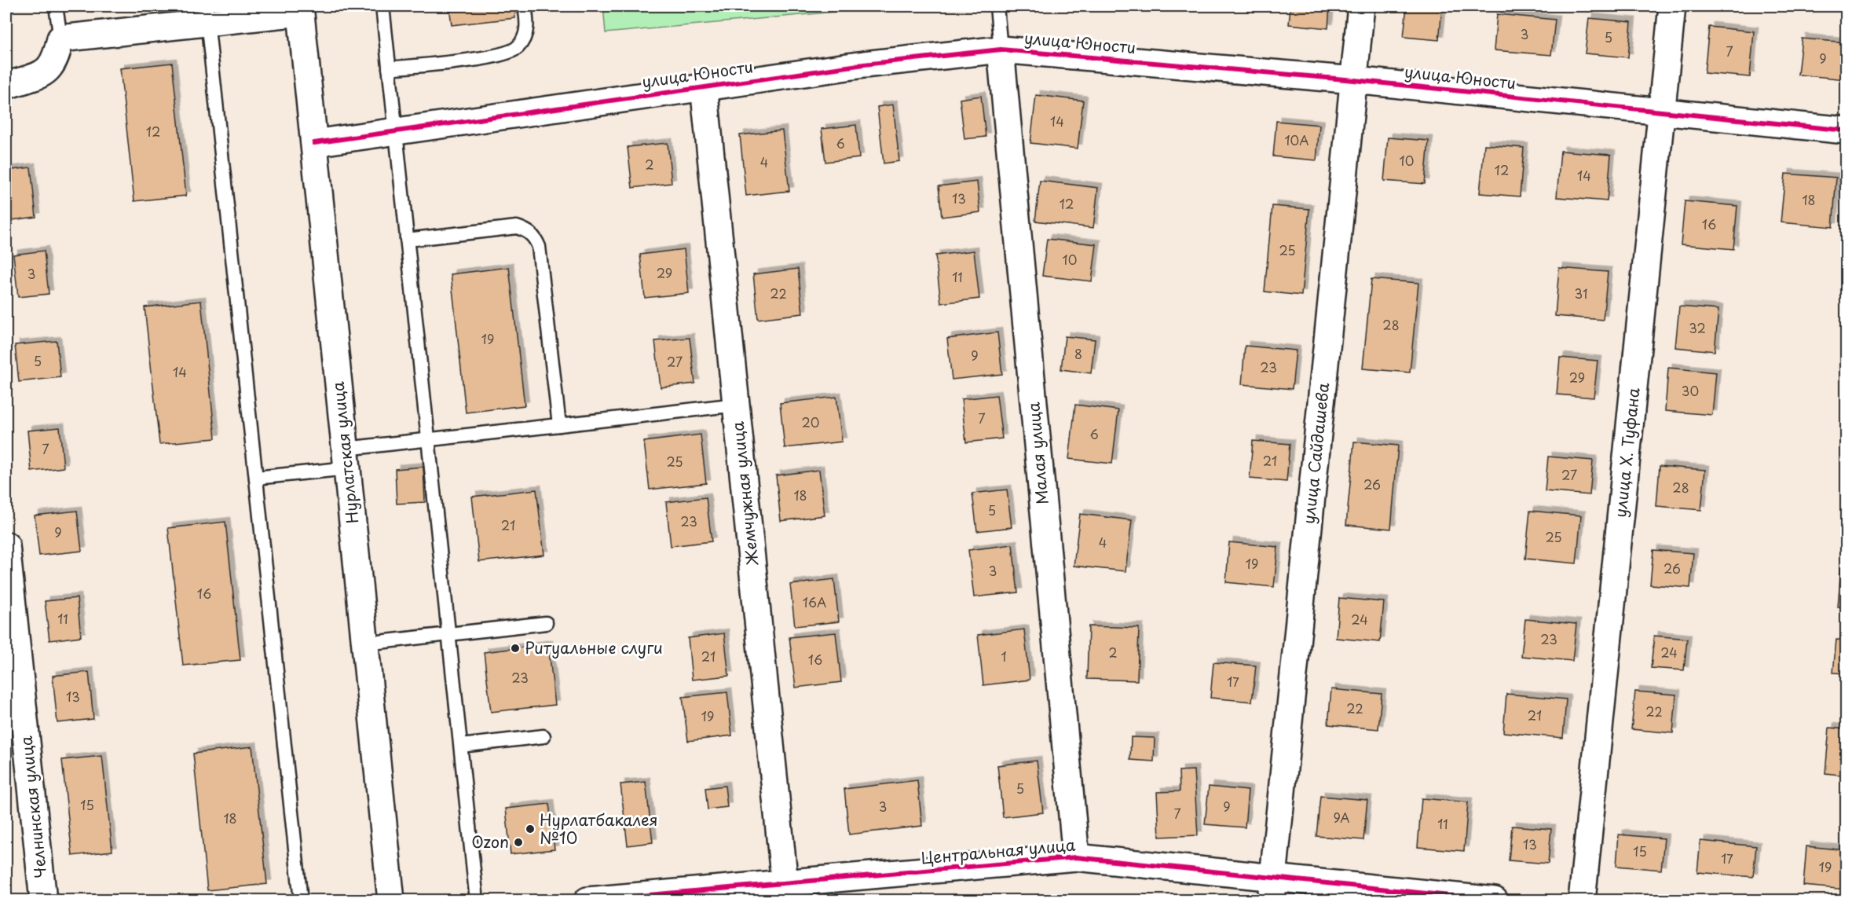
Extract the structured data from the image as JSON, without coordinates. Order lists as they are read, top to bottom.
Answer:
{
  "streets": {
    "street": [
      "улица Юности",
      "Нурлатская улица",
      "улица Х. Туфана",
      "Малая улица",
      "улица Сайдашева",
      "Жемчужная улица",
      "Челнинская улица",
      "Центральная улица"
    ]
  },
  "crossings": [
    ["улица Юности", "Нурлатская улица"],
    ["улица Юности", "улица Х. Туфана"],
    ["улица Юности", "Малая улица"],
    ["улица Юности", "улица Сайдашева"],
    ["улица Юности", "Жемчужная улица"],
    ["Малая улица", "Центральная улица"],
    ["улица Сайдашева", "Центральная улица"],
    ["Жемчужная улица", "Центральная улица"]
  ],
  "places": ["Ритуальные слуги", "Нурлатбакалея №10", "Ozon"],
  "house_numbers": [
    "3",
    "5",
    "7",
    "9",
    "14",
    "12",
    "10А",
    "6",
    "10",
    "4",
    "2",
    "12",
    "14",
    "13",
    "18",
    "12",
    "16",
    "25",
    "10",
    "29",
    "3",
    "11",
    "22",
    "31",
    "28",
    "32",
    "19",
    "8",
    "9",
    "5",
    "27",
    "23",
    "14",
    "29",
    "30",
    "7",
    "20",
    "6",
    "7",
    "21",
    "25",
    "27",
    "26",
    "28",
    "18",
    "5",
    "23",
    "21",
    "9",
    "25",
    "4",
    "19",
    "26",
    "3",
    "16",
    "16А",
    "11",
    "24",
    "23",
    "2",
    "24",
    "21",
    "1",
    "16",
    "23",
    "17",
    "13",
    "22",
    "22",
    "21",
    "19",
    "5",
    "15",
    "3",
    "9",
    "7",
    "9А",
    "18",
    "11",
    "13",
    "15",
    "17",
    "19"
  ]
}
